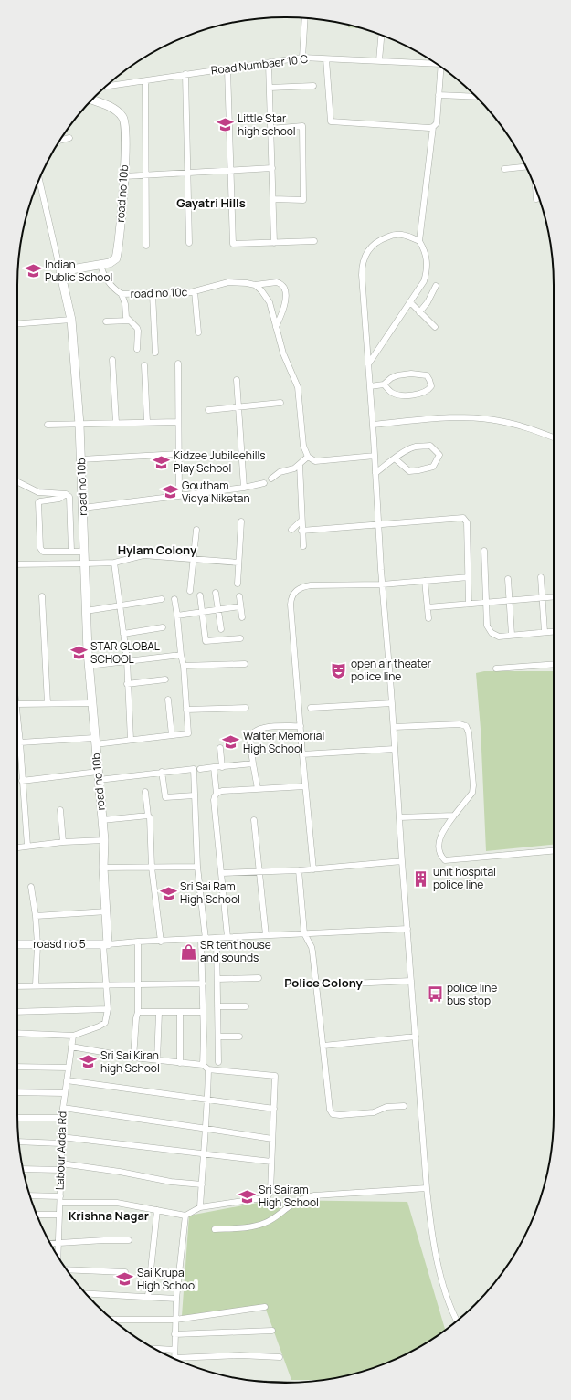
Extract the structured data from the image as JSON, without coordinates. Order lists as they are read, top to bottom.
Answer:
{
  "streets": {
    "street": [
      "Road Numbaer 10 C",
      "road no 10b",
      "road no 10c",
      "roasd no 5",
      "Labour Adda Rd"
    ]
  },
  "crossings": [
    ["road no 10b", "road no 10c"],
    ["road no 10b", "roasd no 5"]
  ],
  "districts": [
    "Gayatri Hills",
    "Hylam Colony",
    "Police Colony",
    "Krishna Nagar"
  ],
  "places": {
    "school or university": [
      "Little Star high school",
      "Indian Public School",
      "Kidzee Jubileehills Play School",
      "Goutham Vidya Niketan",
      "STAR GLOBAL SCHOOL",
      "Walter Memorial High School",
      "Sri Sai Ram High School",
      "Sri Sai Kiran high School",
      "Sri Sairam High School",
      "Sai Krupa High School"
    ],
    "theatre": ["open air theater police line"],
    "building": ["unit hospital police line"],
    "shop": ["SR tent house and sounds"],
    "bus stop": ["police line bus stop"]
  }
}
